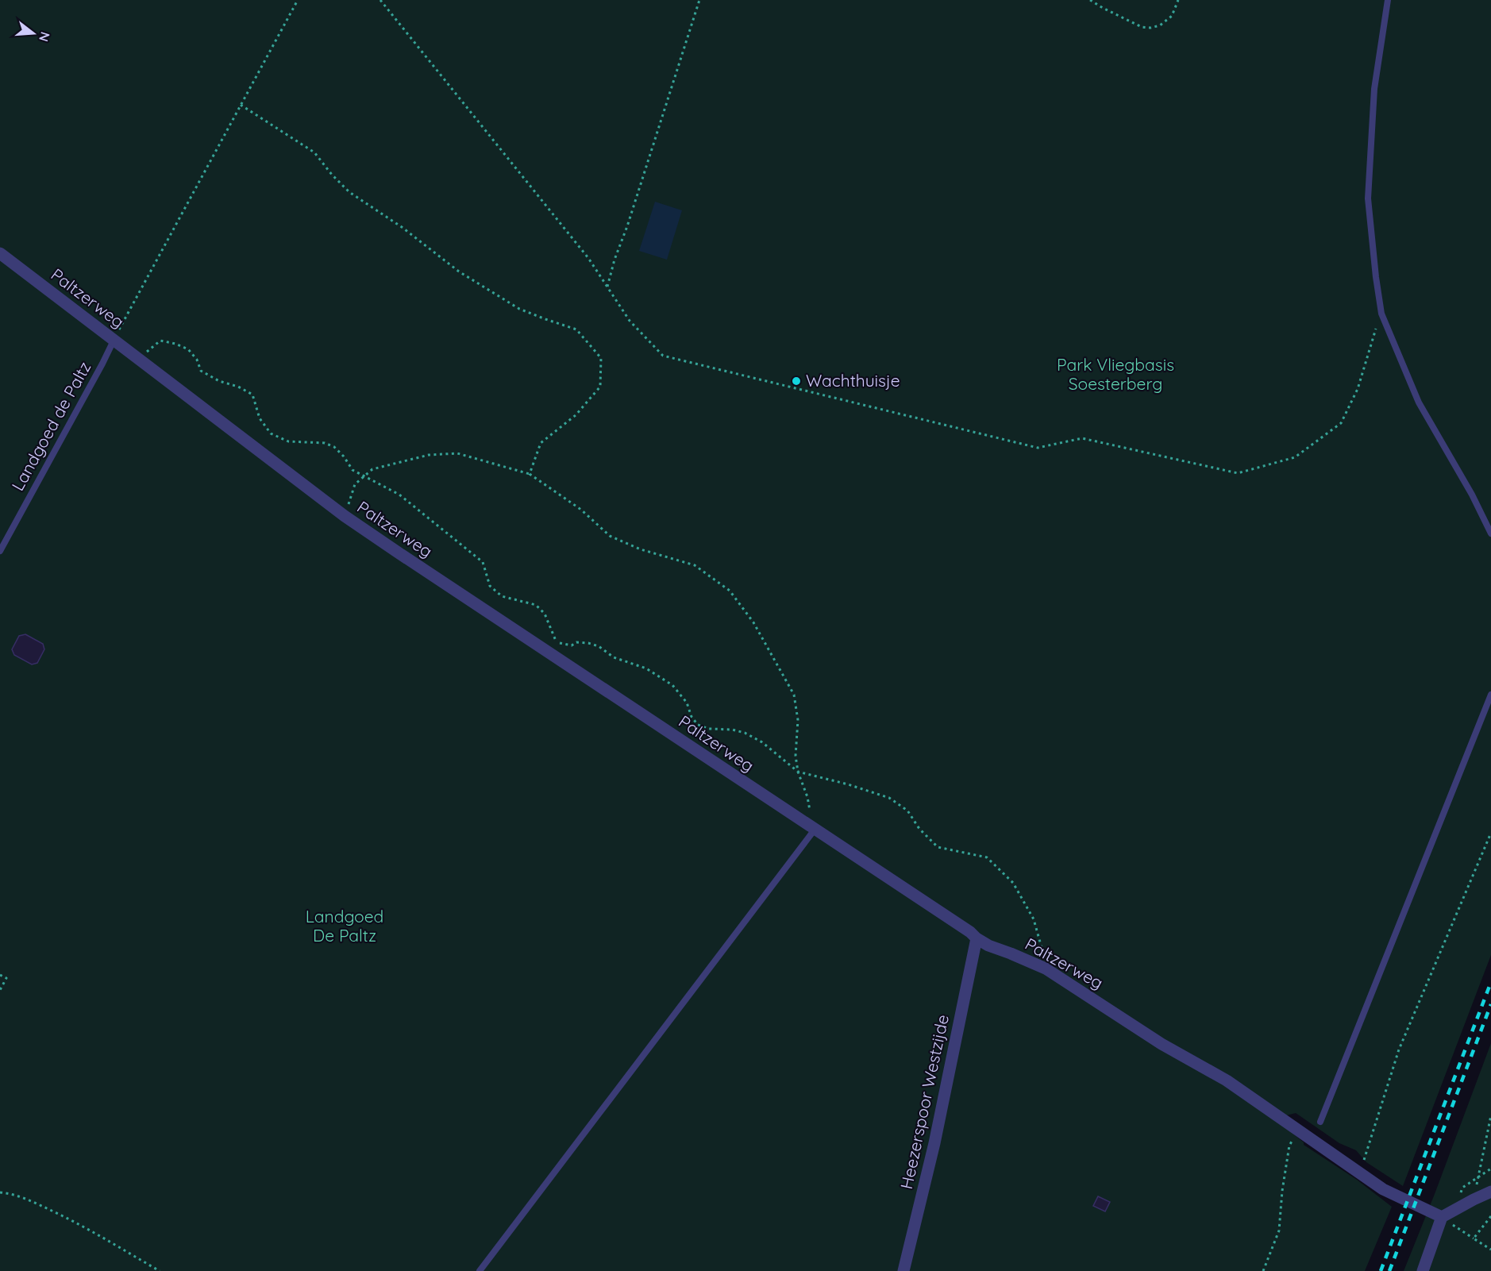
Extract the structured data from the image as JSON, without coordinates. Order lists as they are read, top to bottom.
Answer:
{
  "streets": {
    "street": ["Paltzerweg", "Heezerspoor Westzijde"],
    "lane": ["Landgoed de Paltz"]
  },
  "crossings": [
    ["Paltzerweg", "Landgoed de Paltz"],
    ["Paltzerweg", "Heezerspoor Westzijde"]
  ],
  "parks": ["Park Vliegbasis Soesterberg", "Landgoed De Paltz"],
  "places": ["Wachthuisje"],
  "north": "right"
}
